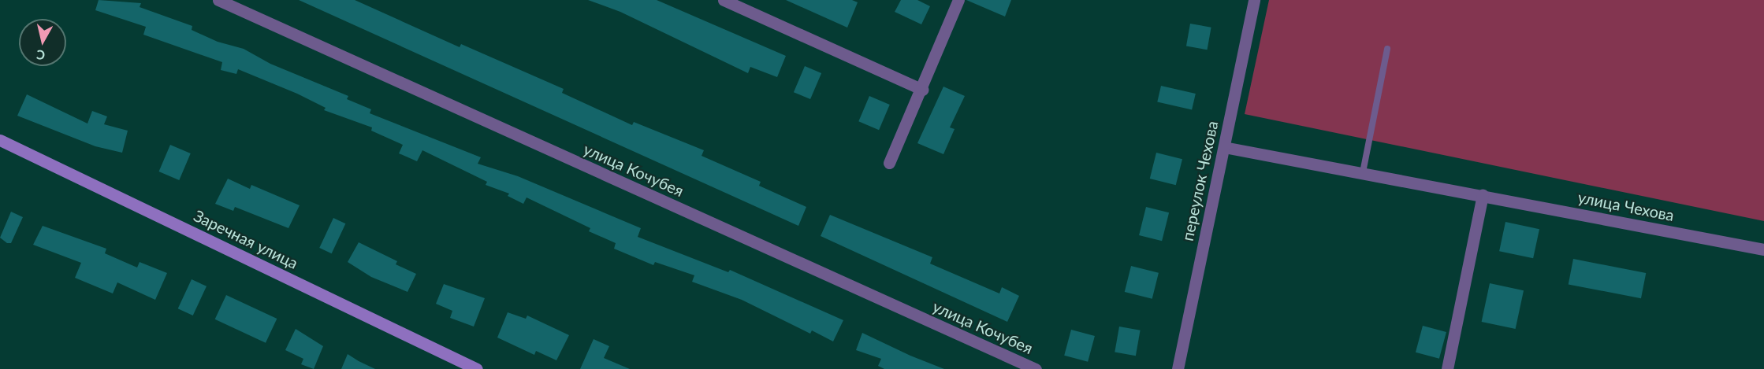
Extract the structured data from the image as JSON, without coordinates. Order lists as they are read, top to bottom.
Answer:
{
  "streets": {
    "main road": ["Заречная улица"],
    "street": ["улица Кочубея", "переулок Чехова", "улица Чехова"]
  },
  "crossings": [
    ["переулок Чехова", "улица Чехова"]
  ],
  "north": "bottom"
}
